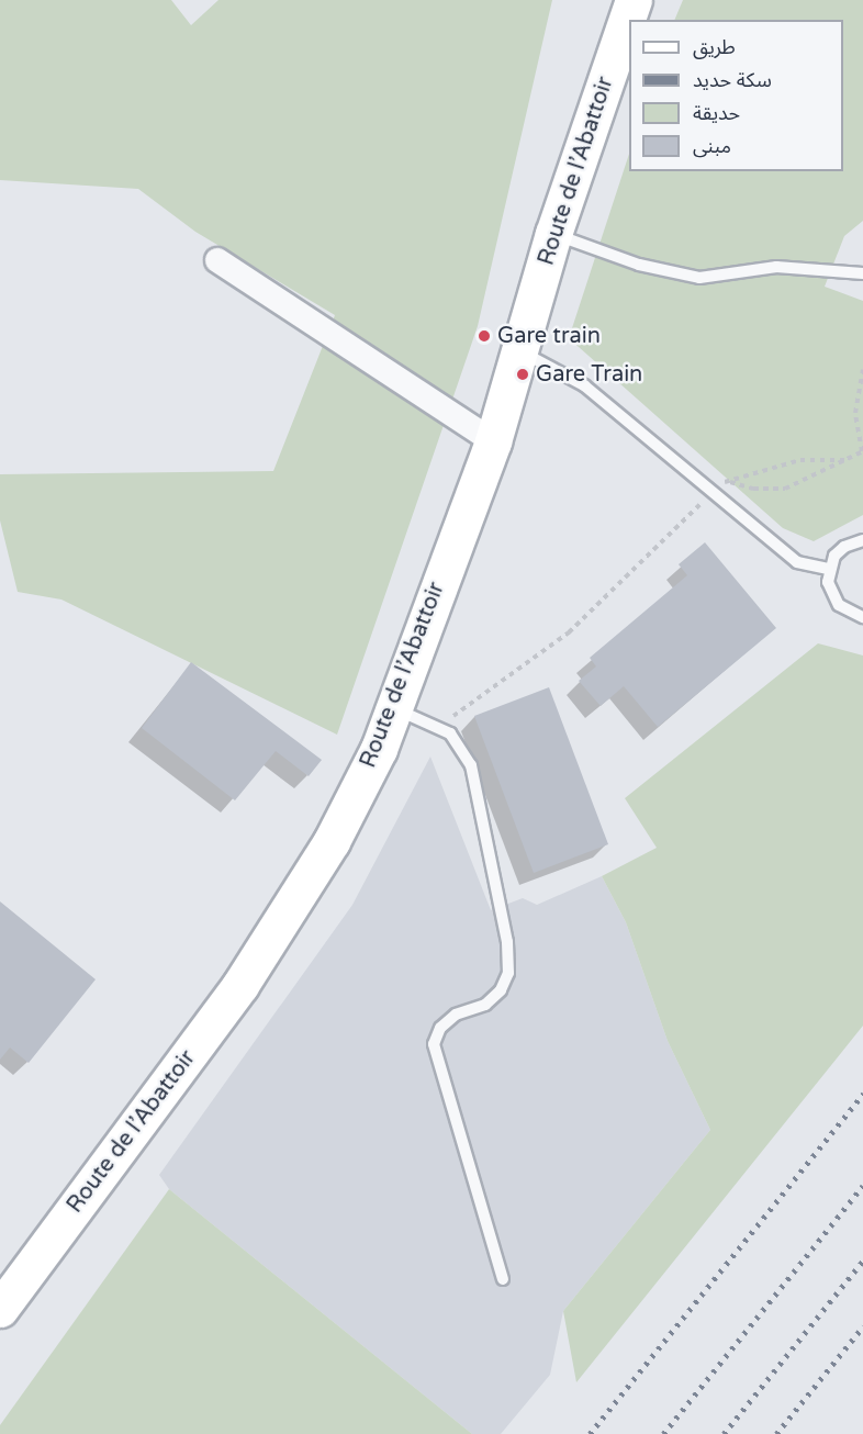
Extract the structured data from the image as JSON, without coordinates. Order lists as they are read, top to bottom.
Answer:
{
  "streets": {
    "main road": ["Route de l’Abattoir"]
  },
  "places": ["Gare train", "Gare Train"],
  "legend": [
    "طريق",
    "سكة حديد",
    "حديقة",
    "مبنى"
  ]
}
